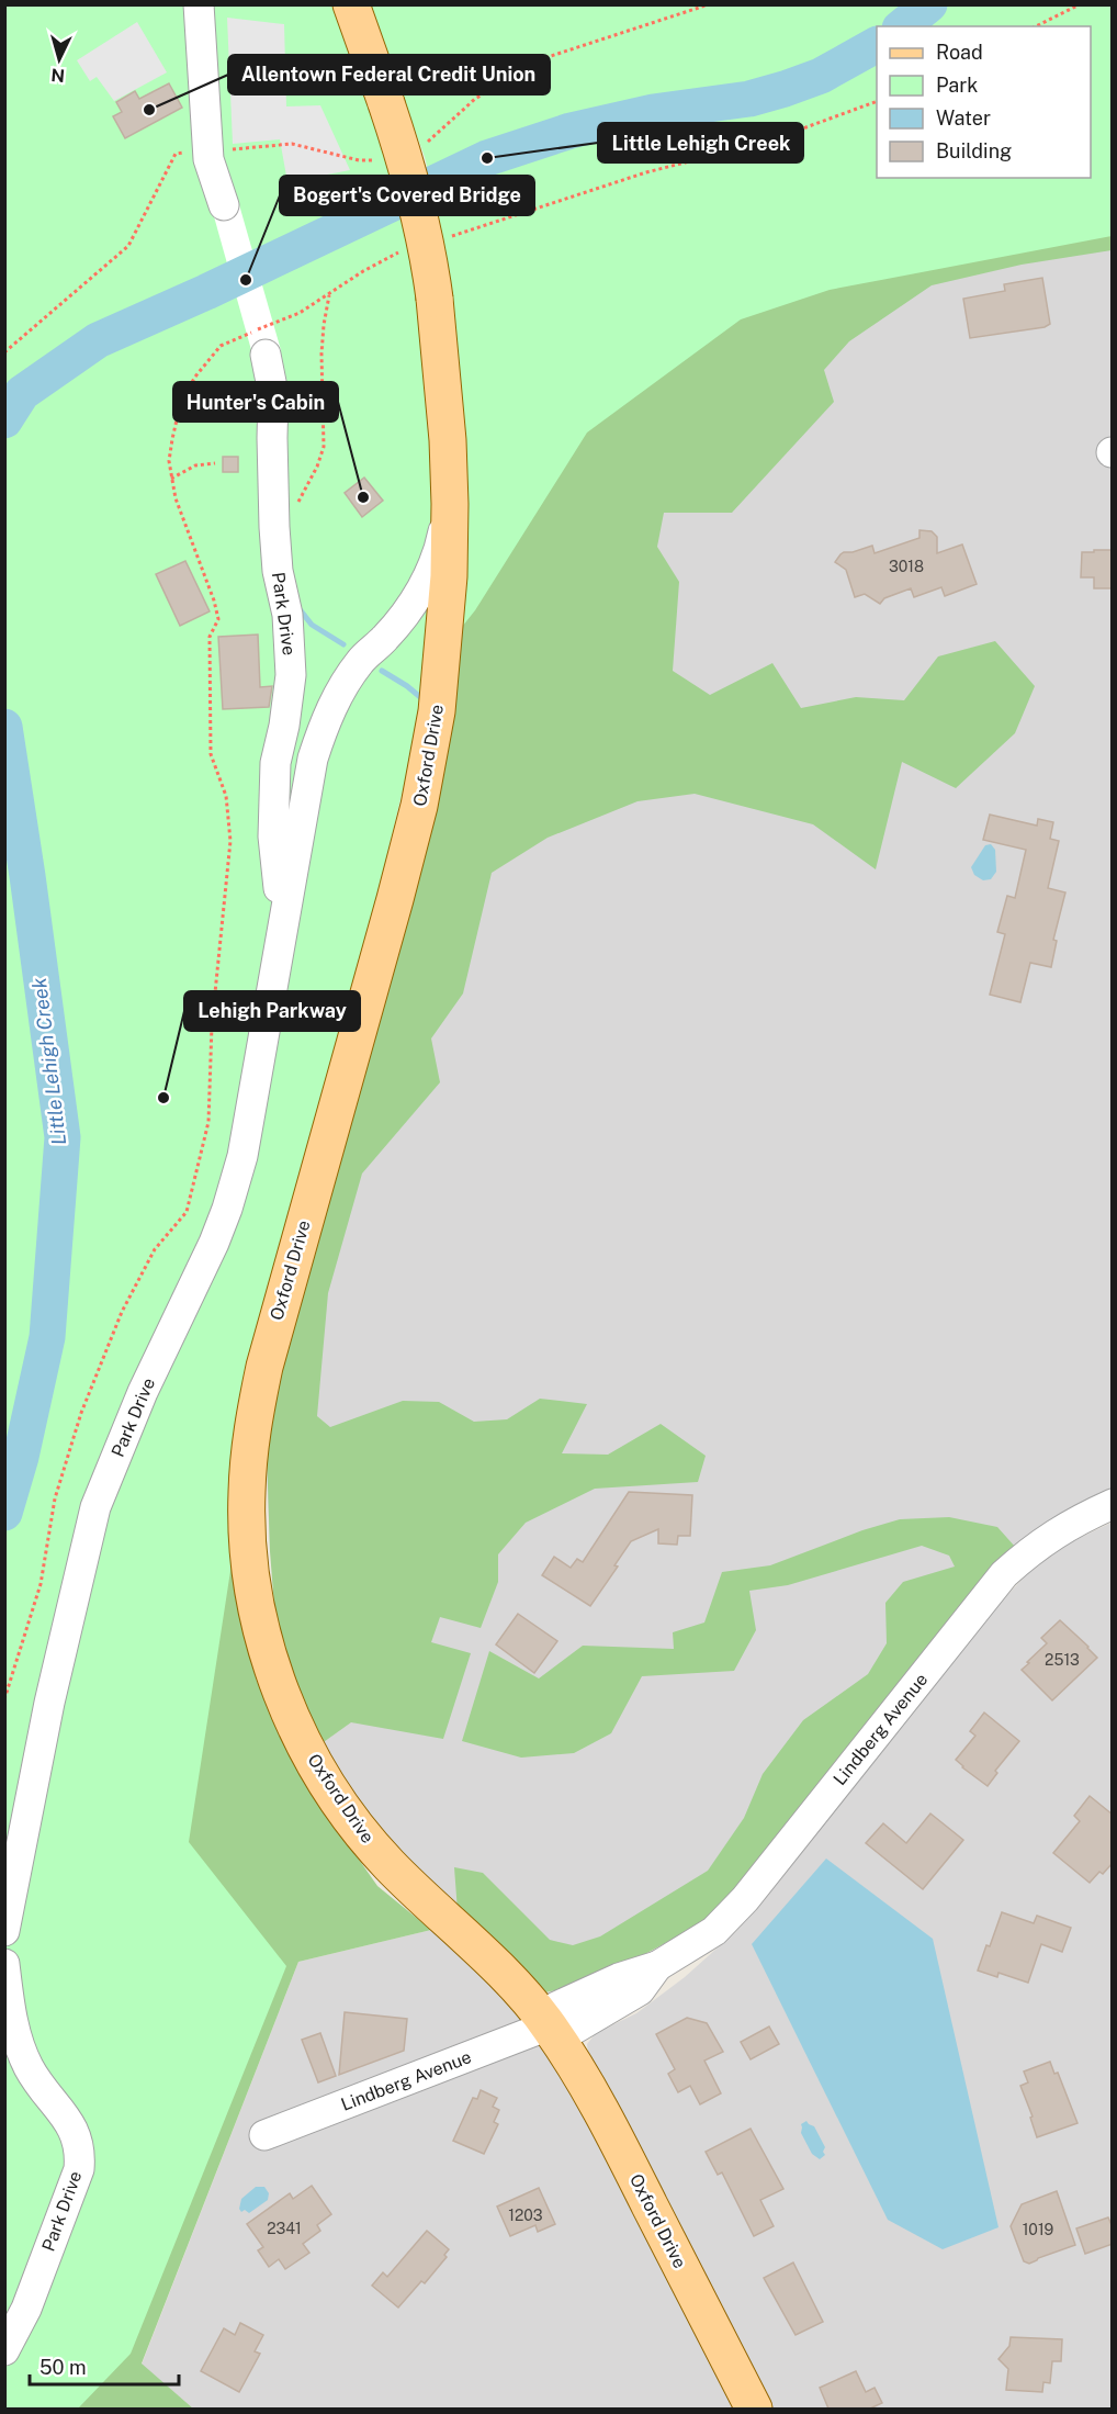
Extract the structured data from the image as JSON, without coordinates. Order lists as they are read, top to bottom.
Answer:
{
  "streets": {
    "main road": ["Oxford Drive"],
    "street": ["Park Drive", "Lindberg Avenue"]
  },
  "crossings": [
    ["Park Drive", "Oxford Drive"],
    ["Oxford Drive", "Lindberg Avenue"]
  ],
  "water": ["Little Lehigh Creek"],
  "places": [
    "Allentown Federal Credit Union",
    "Little Lehigh Creek",
    "Bogert's Covered Bridge",
    "Hunter's Cabin",
    "Lehigh Parkway"
  ],
  "house_numbers": [
    "3018",
    "2513",
    "1203",
    "2341",
    "1019"
  ],
  "legend": [
    "Road",
    "Park",
    "Water",
    "Building"
  ],
  "scale_bar": "50 m",
  "north": "bottom"
}
